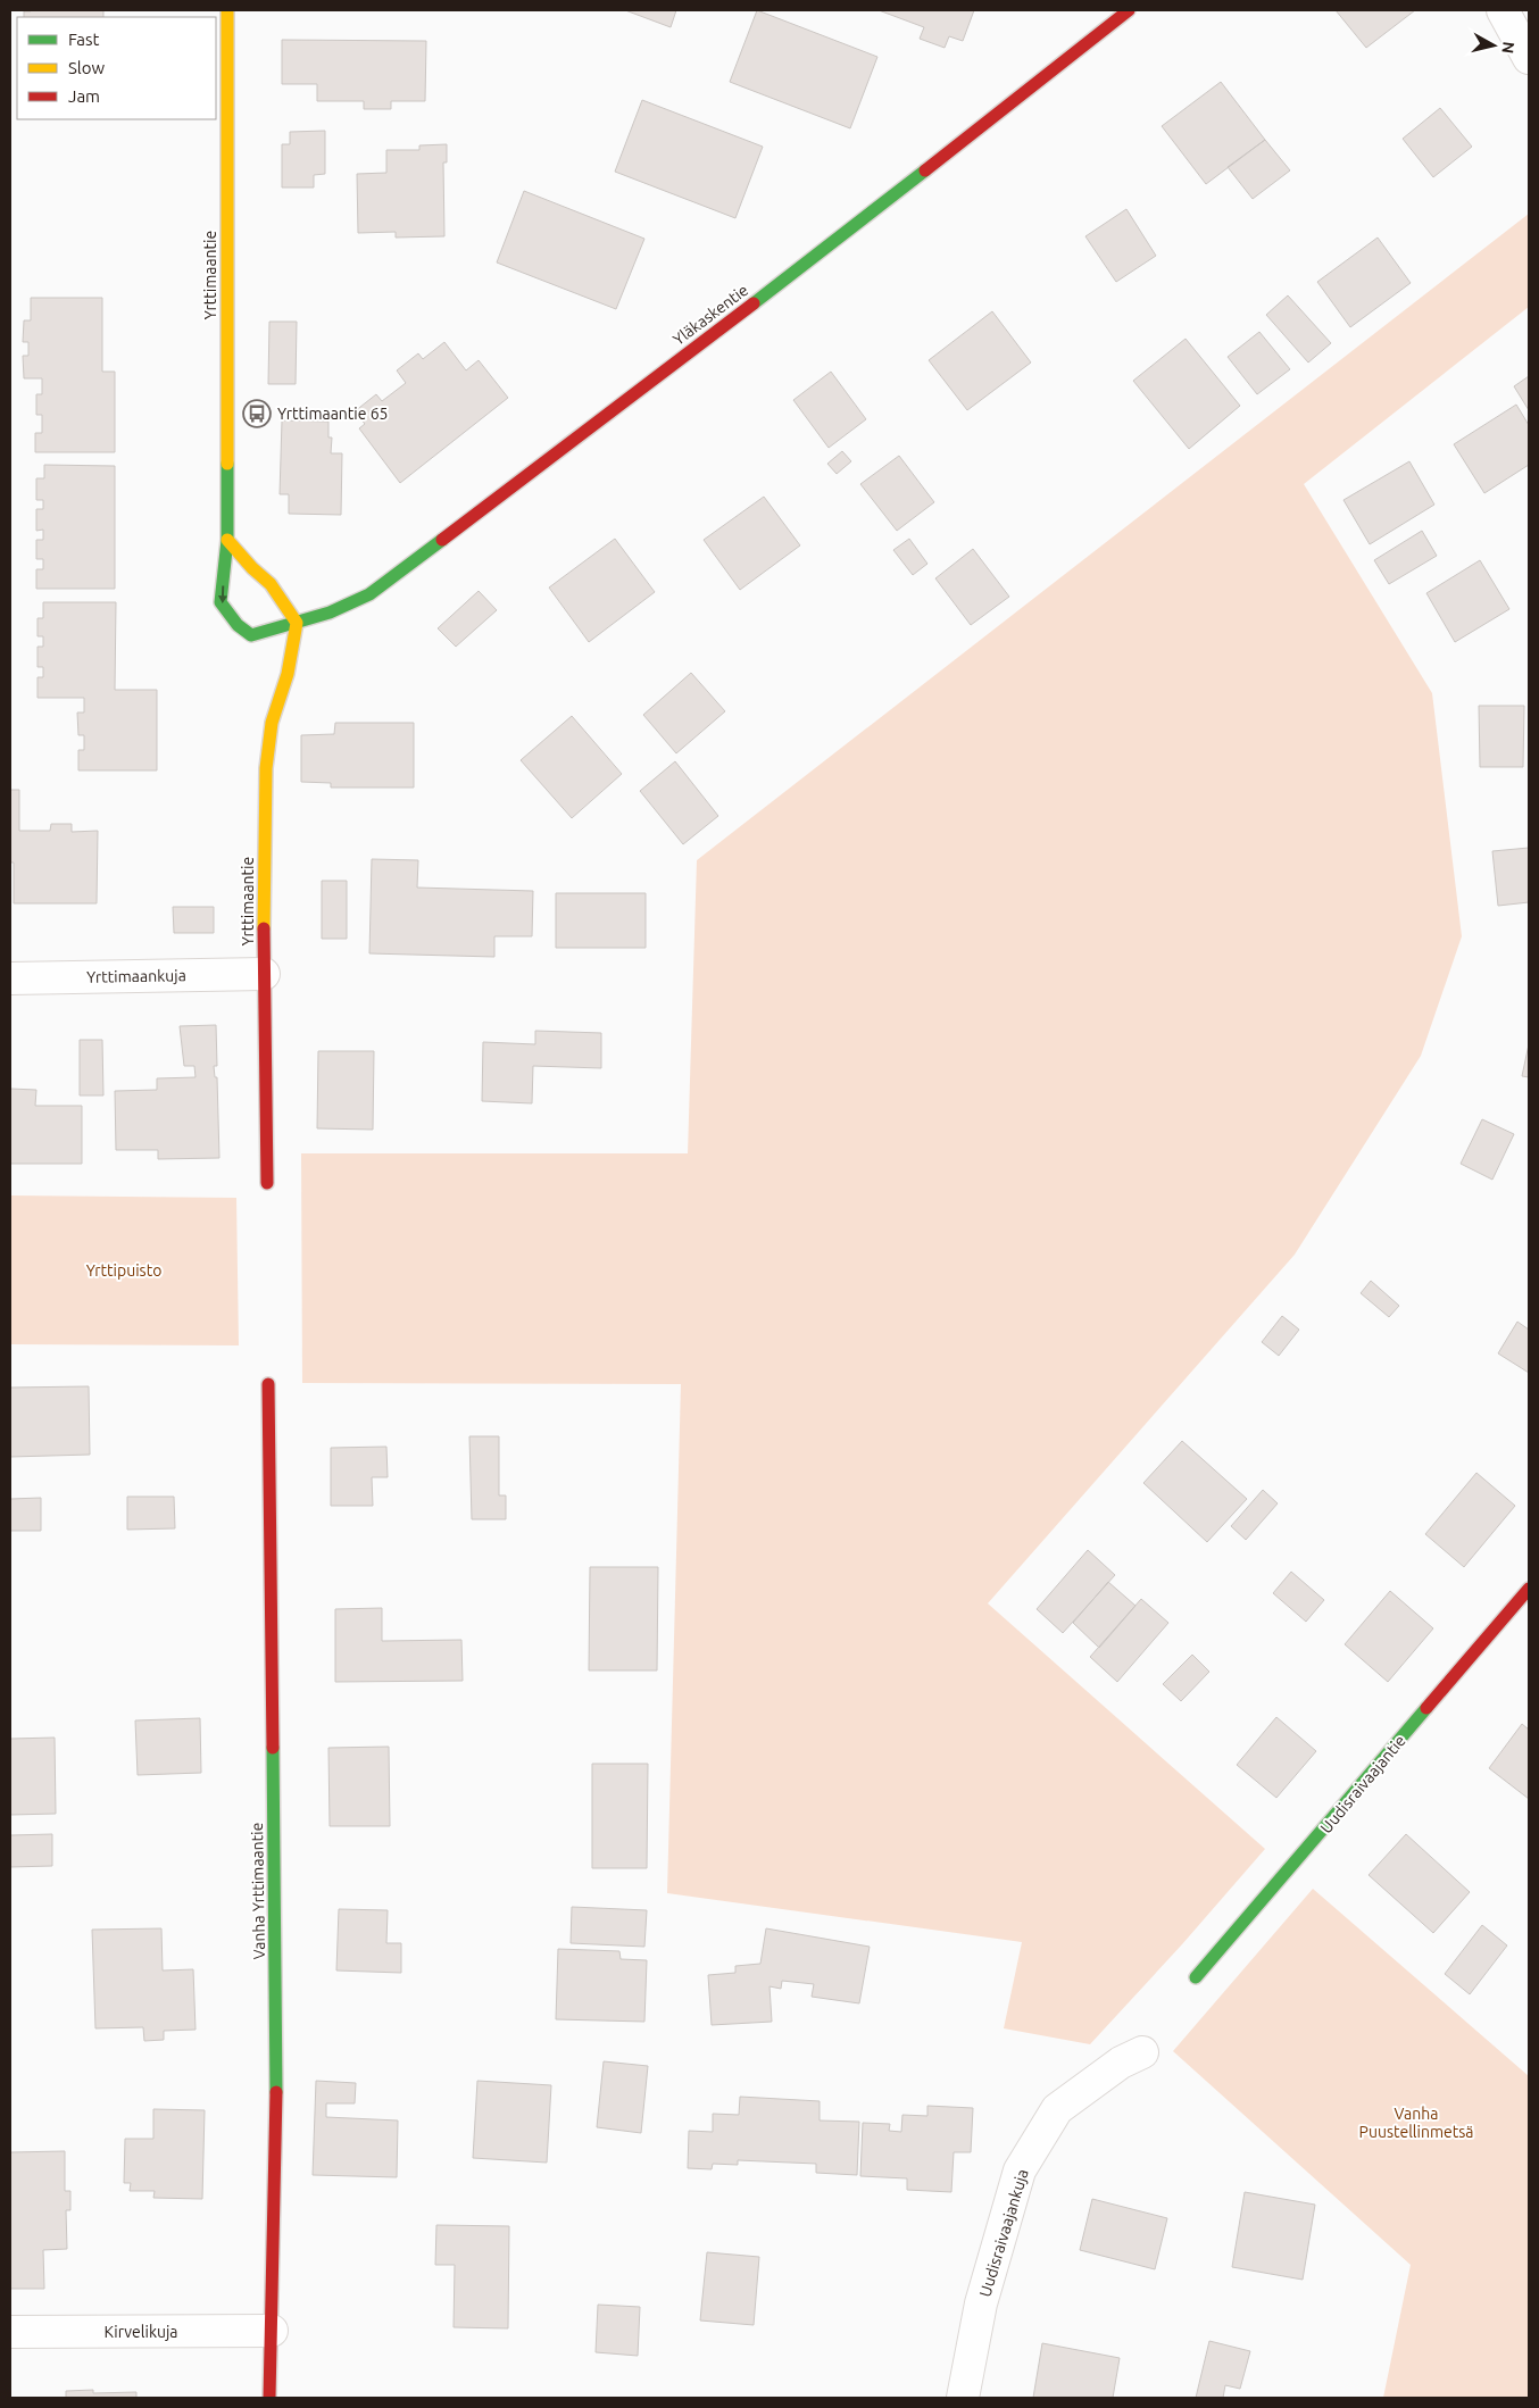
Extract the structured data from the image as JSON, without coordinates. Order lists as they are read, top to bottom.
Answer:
{
  "streets": {
    "street": [
      "Yrttimaantie",
      "Yläkaskentie",
      "Yrttimaankuja",
      "Uudisraivaajantie",
      "Vanha Yrttimaantie",
      "Uudisraivaajankuja",
      "Kirvelikuja"
    ]
  },
  "crossings": [
    ["Yrttimaantie", "Yläkaskentie"],
    ["Yrttimaantie", "Yrttimaankuja"],
    ["Vanha Yrttimaantie", "Kirvelikuja"]
  ],
  "parks": ["Yrttipuisto", "Vanha Puustellinmetsä"],
  "places": {
    "bus stop": ["Yrttimaantie 65"]
  },
  "legend": ["Fast", "Slow", "Jam"],
  "north": "right"
}
